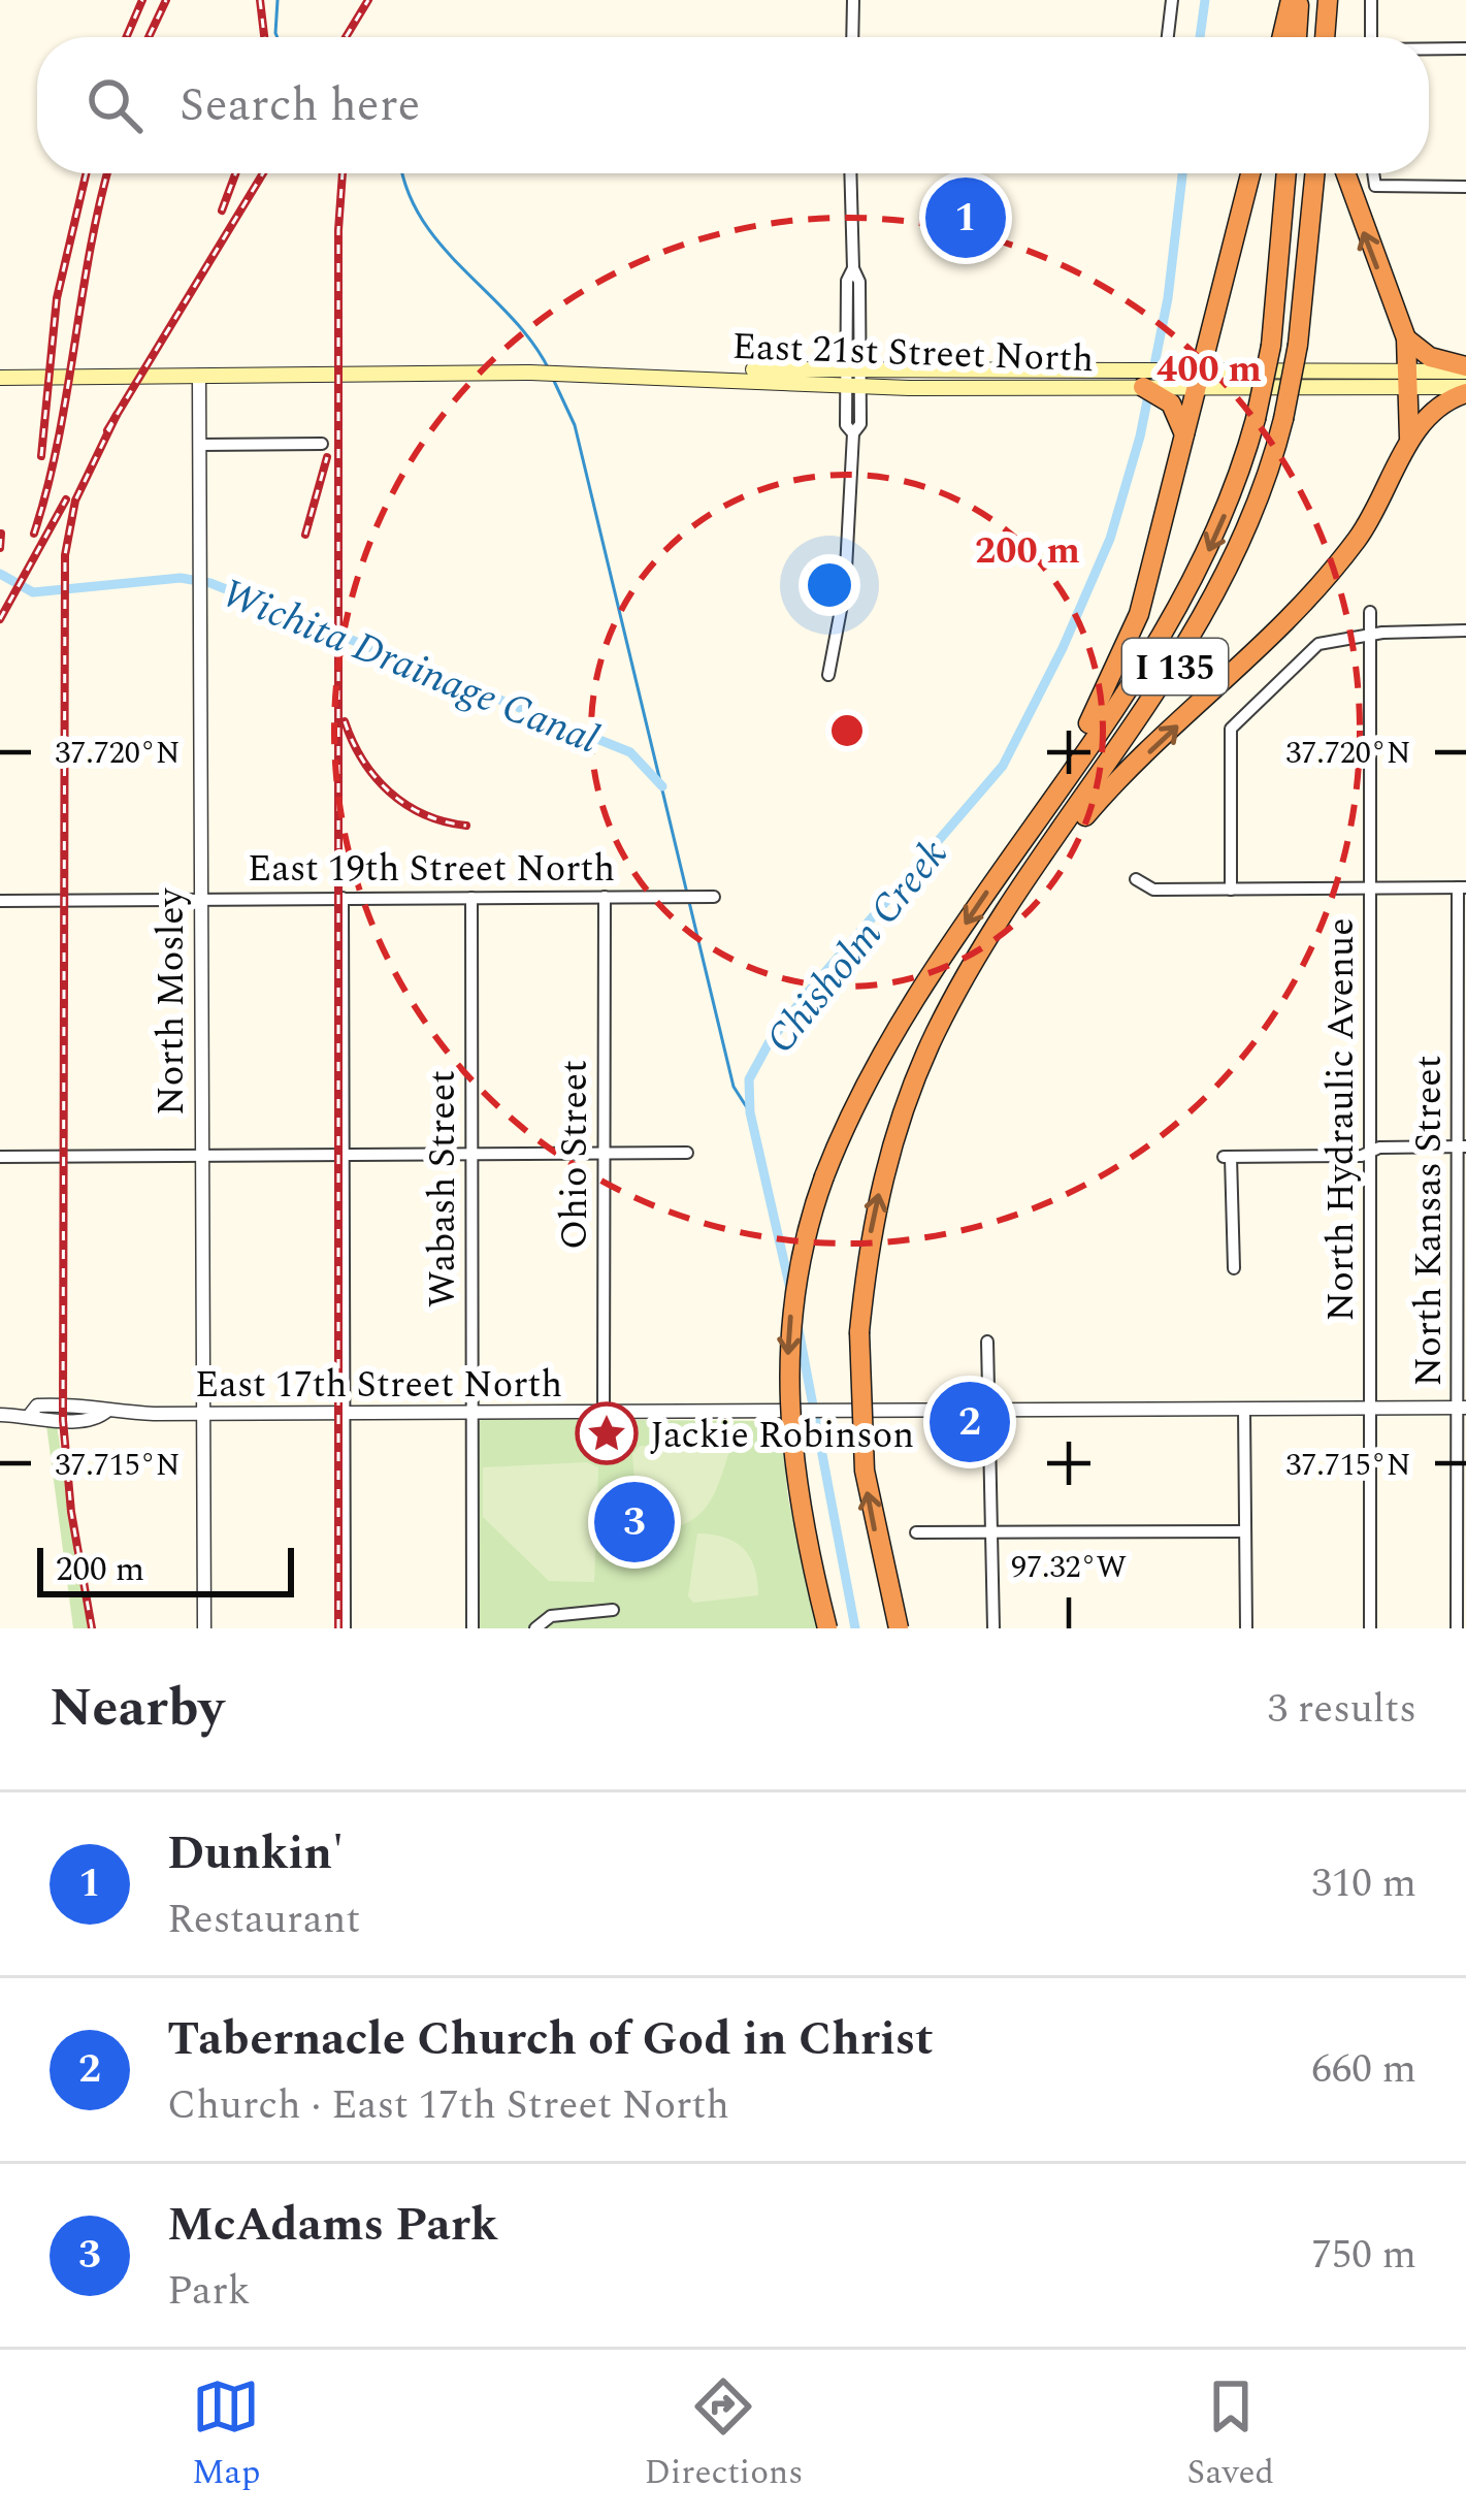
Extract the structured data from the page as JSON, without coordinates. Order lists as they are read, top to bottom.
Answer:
{
  "streets": {
    "highway": ["I 135"],
    "main road": ["East 21st Street North"],
    "street": [
      "East 19th Street North",
      "North Mosley",
      "North Hydraulic Avenue",
      "Ohio Street",
      "Wabash Street",
      "North Kansas Street",
      "East 17th Street North"
    ]
  },
  "crossings": [
    ["East 21st Street North", "North Mosley"],
    ["East 19th Street North", "North Mosley"],
    ["East 19th Street North", "Ohio Street"],
    ["East 19th Street North", "Wabash Street"],
    ["North Mosley", "East 17th Street North"],
    ["North Hydraulic Avenue", "East 17th Street North"],
    ["Ohio Street", "East 17th Street North"],
    ["Wabash Street", "East 17th Street North"],
    ["North Kansas Street", "East 17th Street North"]
  ],
  "water": ["Wichita Drainage Canal", "Chisholm Creek"],
  "places": {
    "place": ["Jackie Robinson"]
  },
  "scale_bar": "200 m",
  "page": {
    "search": "Search here",
    "pins": ["1", "2", "3"],
    "scale": "200 m",
    "heading": ["Nearby", "3 results"],
    "list": [
      {
        "mark": "1",
        "name": "Dunkin'",
        "note": "Restaurant",
        "value": "310 m"
      },
      {
        "mark": "2",
        "name": "Tabernacle Church of God in Christ",
        "note": "Church · East 17th Street North",
        "value": "660 m"
      },
      {
        "mark": "3",
        "name": "McAdams Park",
        "note": "Park",
        "value": "750 m"
      }
    ],
    "nav": ["Map", "Directions", "Saved"]
  },
  "coordinates": ["37.720°N", "37.715°N", "97.32°W"],
  "rings": ["400 m", "200 m"]
}
